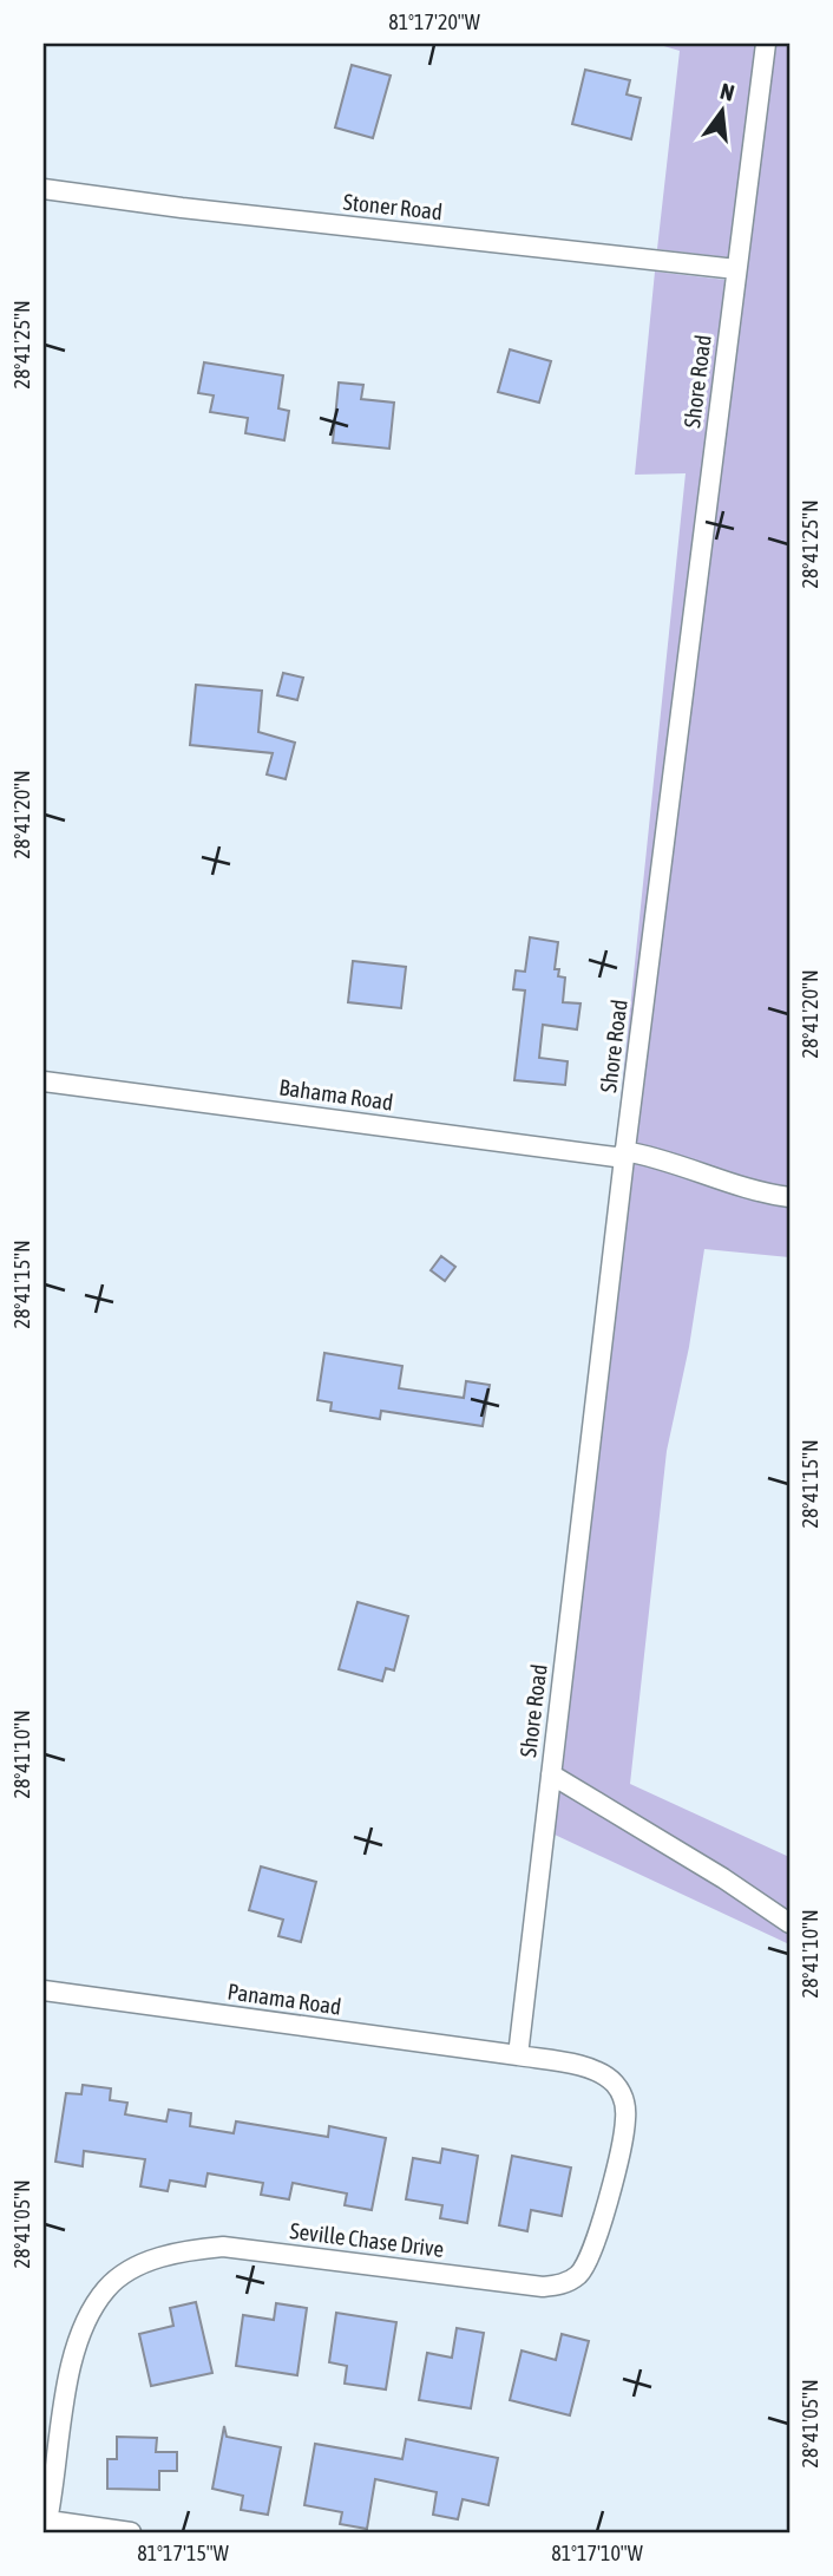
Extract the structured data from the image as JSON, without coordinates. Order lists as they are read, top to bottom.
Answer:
{
  "streets": {
    "street": [
      "Stoner Road",
      "Shore Road",
      "Bahama Road",
      "Panama Road",
      "Seville Chase Drive"
    ]
  },
  "crossings": [
    ["Stoner Road", "Shore Road"],
    ["Shore Road", "Bahama Road"],
    ["Shore Road", "Panama Road"],
    ["Shore Road", "Seville Chase Drive"],
    ["Panama Road", "Seville Chase Drive"]
  ],
  "north": "top",
  "coordinates": [
    "81°17'20\"W",
    "28°41'25\"N",
    "28°41'20\"N",
    "28°41'15\"N",
    "28°41'10\"N",
    "28°41'05\"N",
    "81°17'15\"W",
    "81°17'10\"W"
  ]
}
